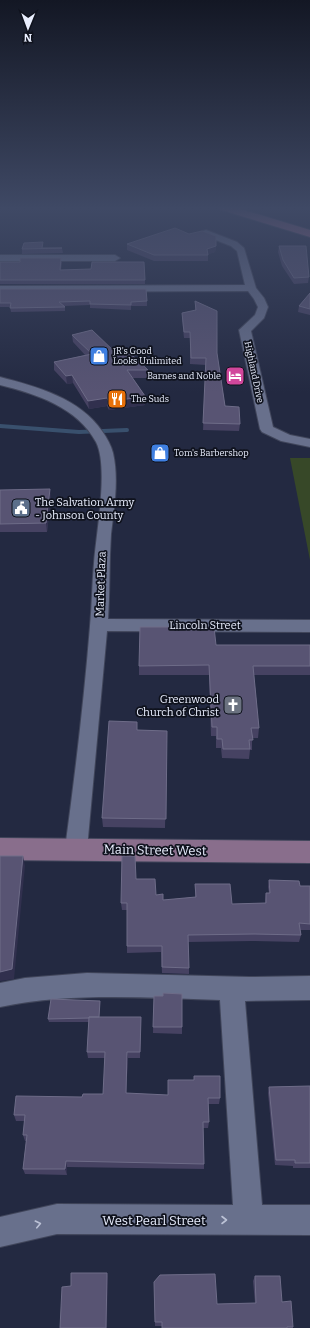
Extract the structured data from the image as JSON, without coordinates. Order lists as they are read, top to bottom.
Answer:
{
  "streets": {
    "main road": ["Main Street West"],
    "street": [
      "Highland Drive",
      "Market Plaza",
      "Lincoln Street",
      "West Pearl Street"
    ]
  },
  "crossings": [
    ["Market Plaza", "Lincoln Street"],
    ["Market Plaza", "Main Street West"]
  ],
  "one_way": ["West Pearl Street"],
  "places": {
    "shop": ["JR's Good Looks Unlimited", "Tom's Barbershop"],
    "hotel": ["Barnes and Noble"],
    "restaurant": ["The Suds"],
    "public building": ["The Salvation Army - Johnson County"],
    "church": ["Greenwood Church of Christ"]
  },
  "north": "bottom"
}
